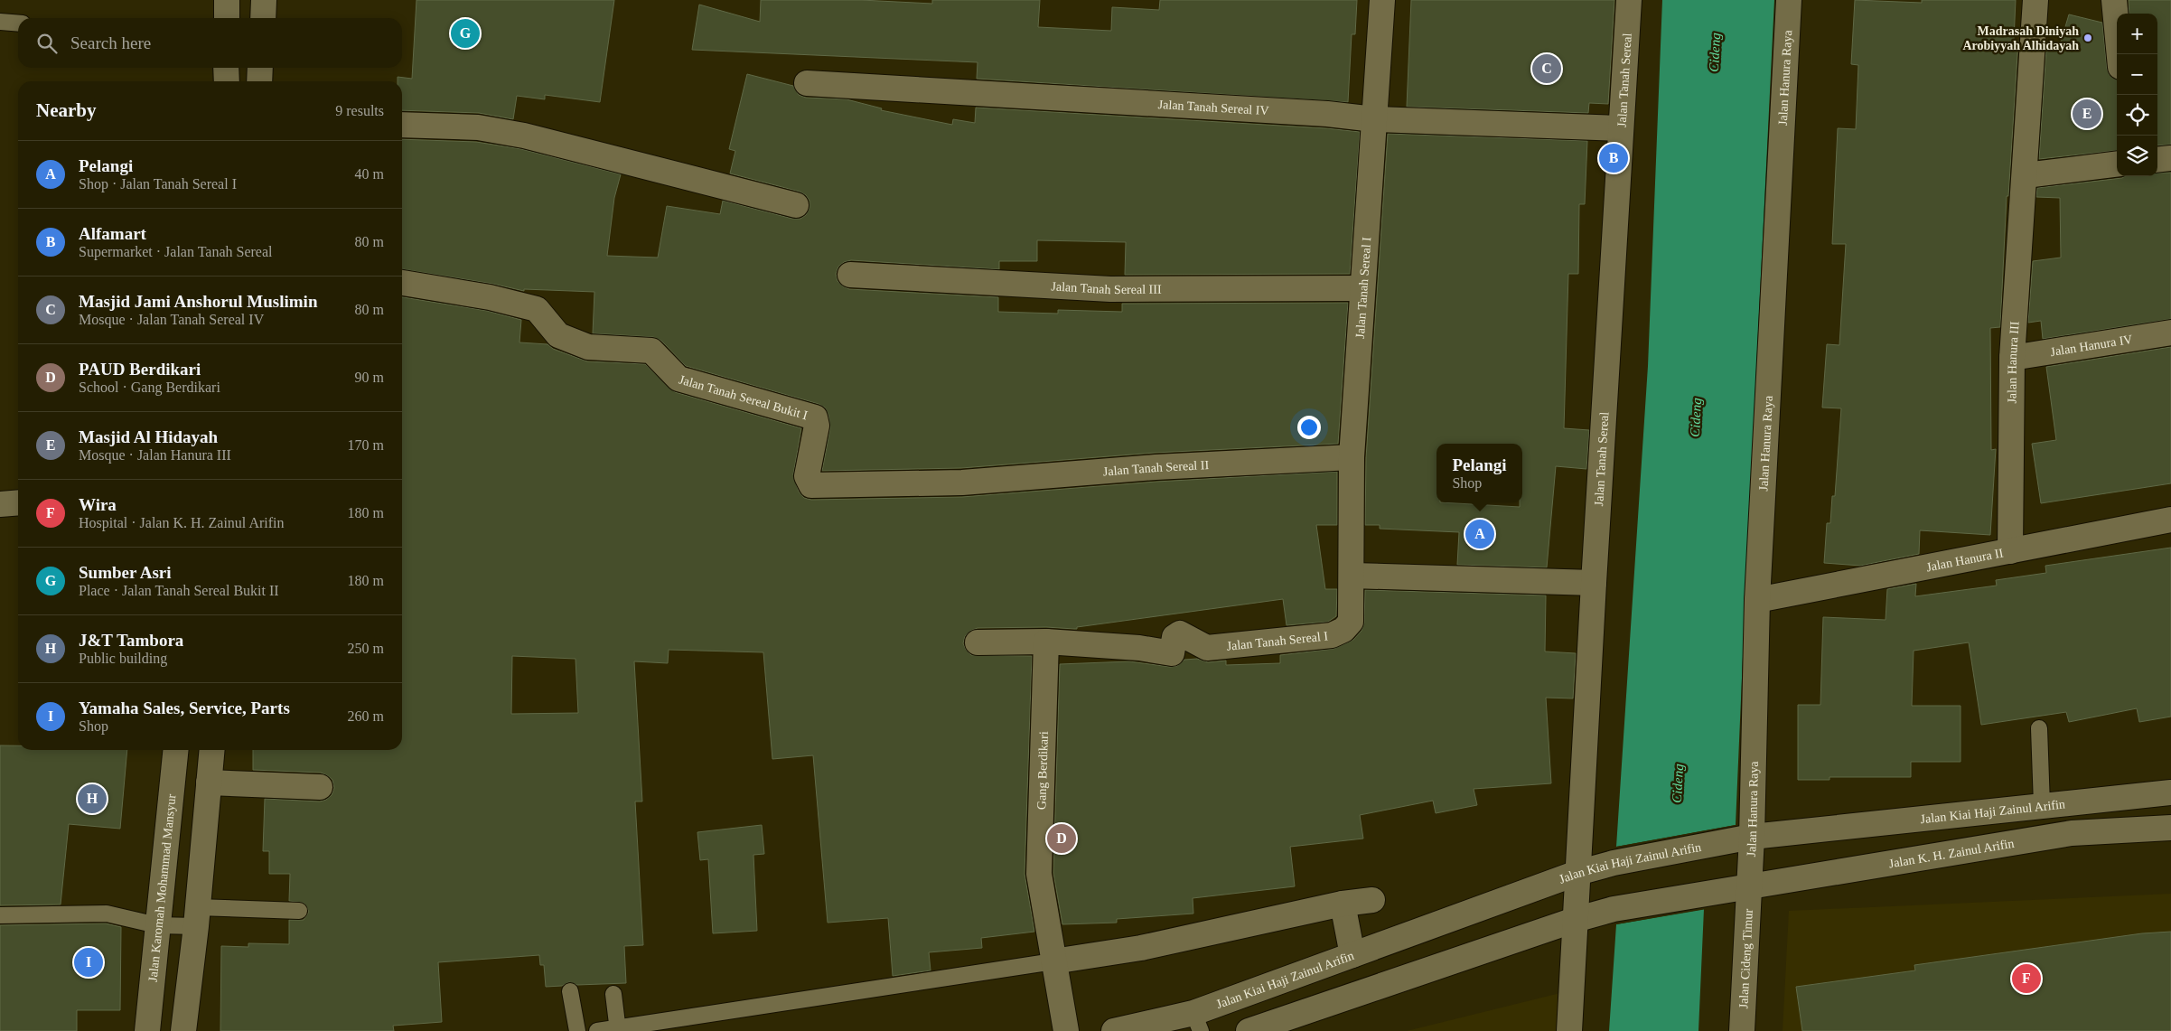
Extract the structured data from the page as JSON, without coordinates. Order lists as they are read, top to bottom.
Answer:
{
  "streets": {
    "street": [
      "Jalan Hanura Raya",
      "Jalan Tanah Sereal",
      "Jalan Tanah Sereal IV",
      "Jalan Tanah Sereal III",
      "Jalan Tanah Sereal I",
      "Jalan Hanura IV",
      "Jalan Hanura III",
      "Jalan Tanah Sereal Bukit I",
      "Jalan Tanah Sereal II",
      "Jalan Hanura II",
      "Gang Berdikari",
      "Jalan Kiai Haji Zainul Arifin",
      "Jalan K. H. Zainul Arifin",
      "Jalan Karomah Mohammad Mansyur",
      "Jalan Cideng Timur"
    ]
  },
  "crossings": [
    ["Jalan Hanura Raya", "Jalan Hanura II"],
    ["Jalan Hanura Raya", "Jalan Kiai Haji Zainul Arifin"],
    ["Jalan Hanura Raya", "Jalan K. H. Zainul Arifin"],
    ["Jalan Hanura Raya", "Jalan Cideng Timur"],
    ["Jalan Tanah Sereal", "Jalan Tanah Sereal IV"],
    ["Jalan Tanah Sereal", "Jalan Kiai Haji Zainul Arifin"],
    ["Jalan Tanah Sereal IV", "Jalan Tanah Sereal I"],
    ["Jalan Tanah Sereal III", "Jalan Tanah Sereal I"],
    ["Jalan Tanah Sereal I", "Jalan Tanah Sereal II"],
    ["Jalan Tanah Sereal I", "Gang Berdikari"],
    ["Jalan Hanura IV", "Jalan Hanura III"],
    ["Jalan Hanura III", "Jalan Hanura II"],
    ["Jalan Tanah Sereal Bukit I", "Jalan Tanah Sereal II"],
    ["Jalan K. H. Zainul Arifin", "Jalan Cideng Timur"]
  ],
  "water": ["Cideng"],
  "places": ["Madrasah Diniyah Arobiyyah Alhidayah"],
  "page": {
    "map_buttons": ["+", "−"],
    "pins": [
      "G",
      "C",
      "E",
      "B",
      "A",
      "H",
      "D",
      "I",
      "F"
    ],
    "search": "Search here",
    "heading": ["Nearby", "9 results"],
    "list": [
      {
        "mark": "A",
        "name": "Pelangi",
        "note": "Shop · Jalan Tanah Sereal I",
        "value": "40 m"
      },
      {
        "mark": "B",
        "name": "Alfamart",
        "note": "Supermarket · Jalan Tanah Sereal",
        "value": "80 m"
      },
      {
        "mark": "C",
        "name": "Masjid Jami Anshorul Muslimin",
        "note": "Mosque · Jalan Tanah Sereal IV",
        "value": "80 m"
      },
      {
        "mark": "D",
        "name": "PAUD Berdikari",
        "note": "School · Gang Berdikari",
        "value": "90 m"
      },
      {
        "mark": "E",
        "name": "Masjid Al Hidayah",
        "note": "Mosque · Jalan Hanura III",
        "value": "170 m"
      },
      {
        "mark": "F",
        "name": "Wira",
        "note": "Hospital · Jalan K. H. Zainul Arifin",
        "value": "180 m"
      },
      {
        "mark": "G",
        "name": "Sumber Asri",
        "note": "Place · Jalan Tanah Sereal Bukit II",
        "value": "180 m"
      },
      {
        "mark": "H",
        "name": "J&T Tambora",
        "note": "Public building",
        "value": "250 m"
      },
      {
        "mark": "I",
        "name": "Yamaha Sales, Service, Parts",
        "note": "Shop",
        "value": "260 m"
      }
    ],
    "popup": ["Pelangi", "Shop"]
  }
}
